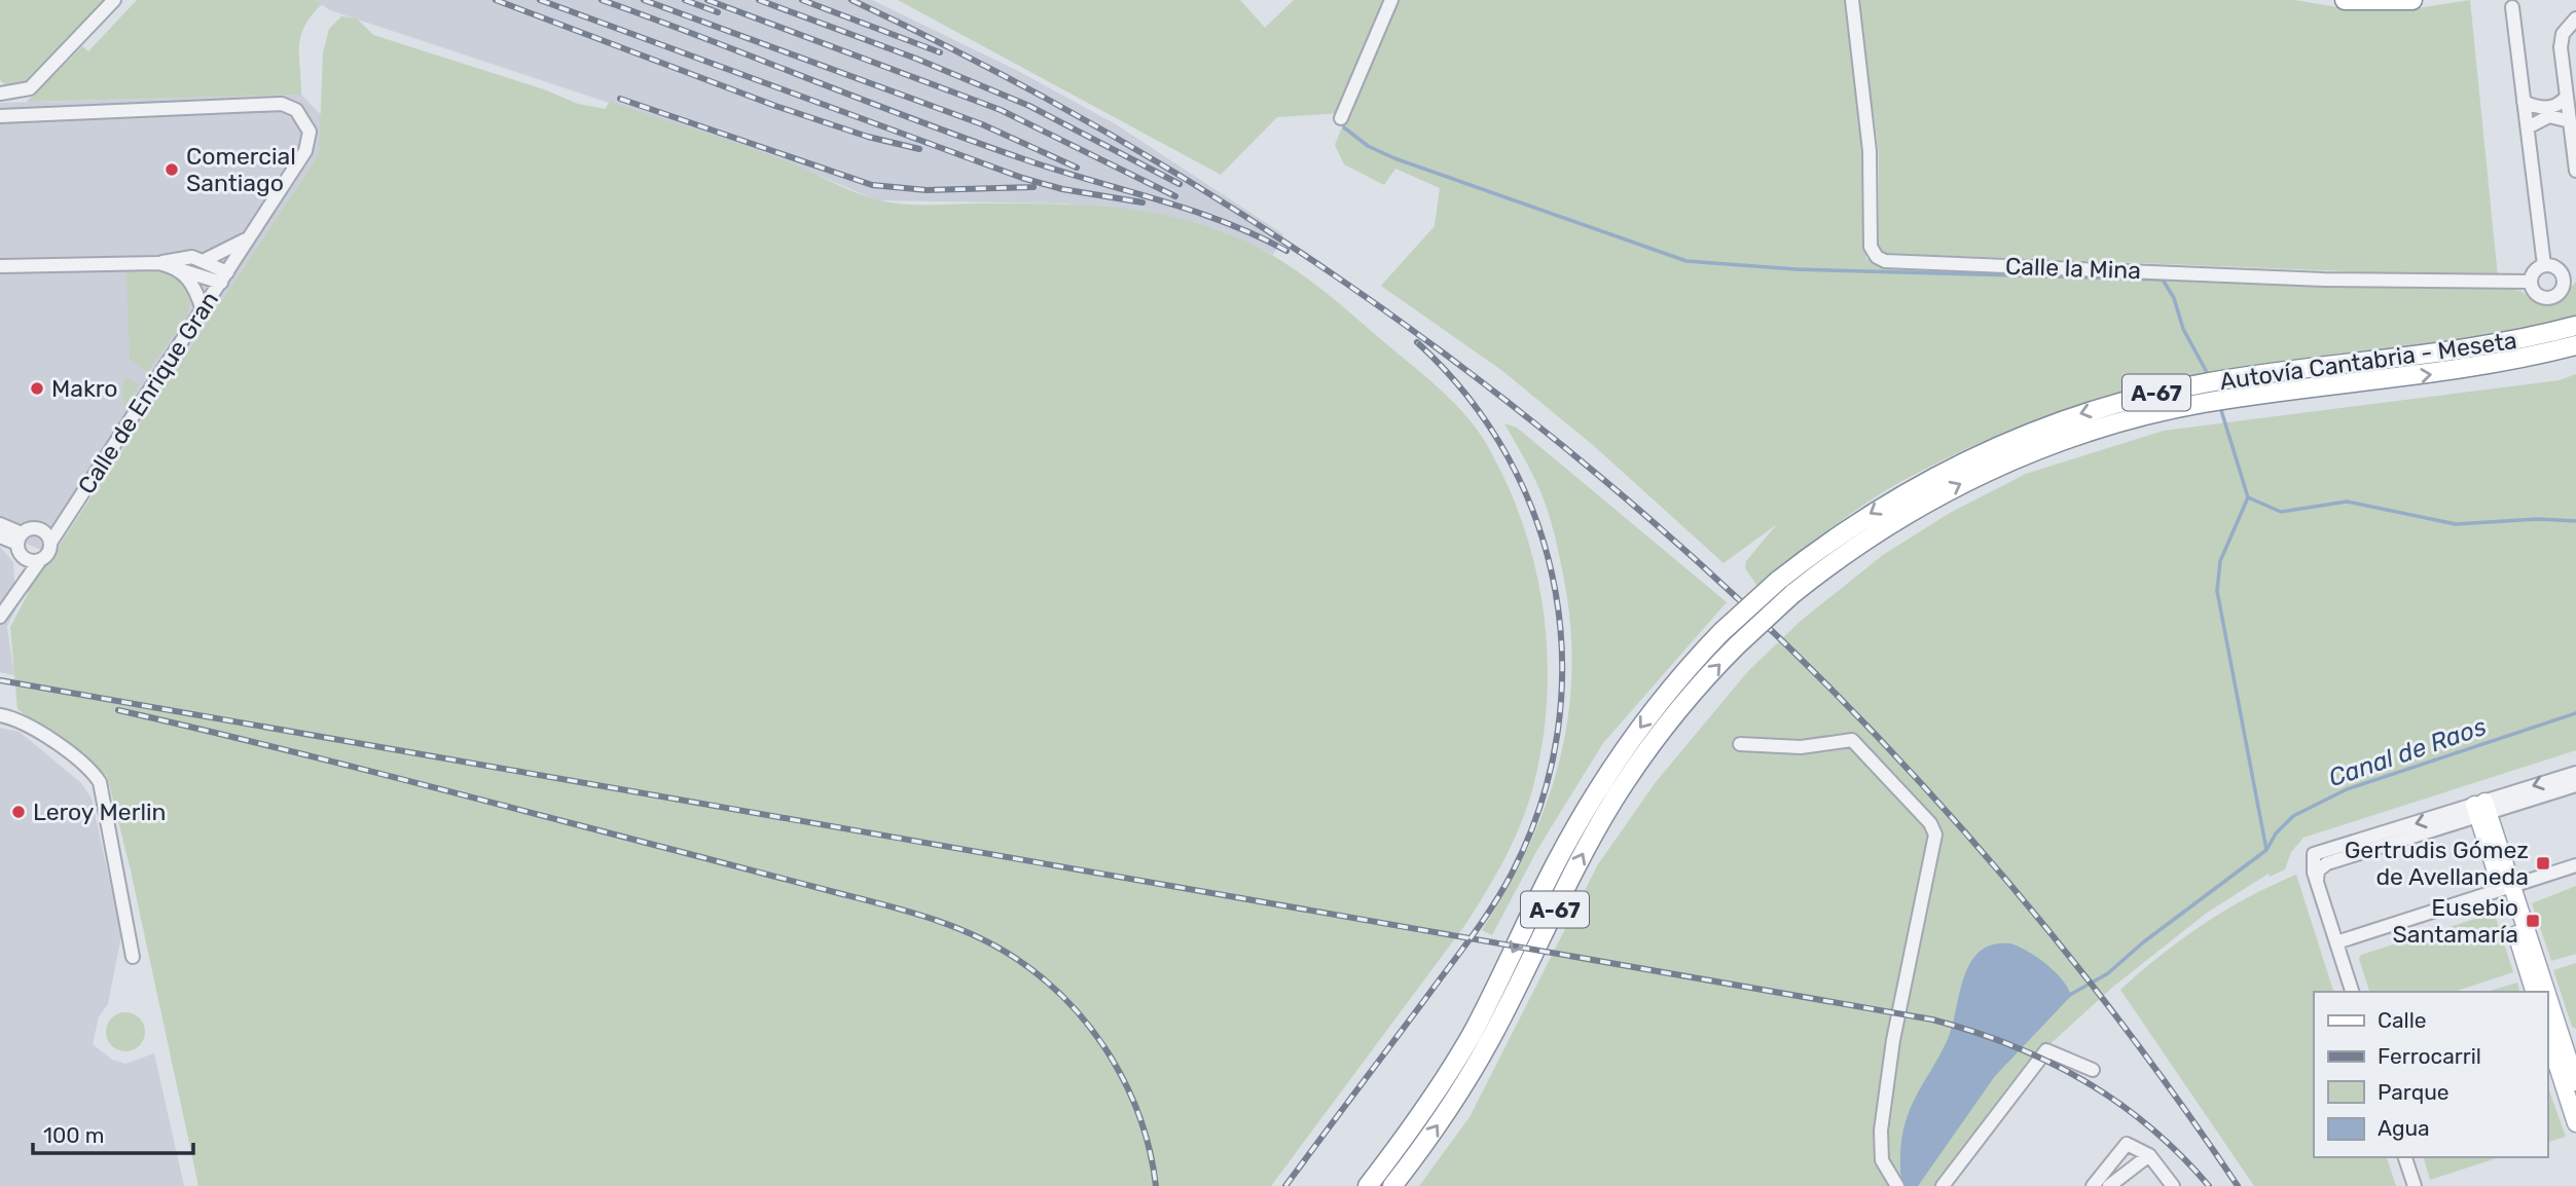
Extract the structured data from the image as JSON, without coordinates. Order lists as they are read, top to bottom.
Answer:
{
  "streets": {
    "highway": ["Autovía Cantabria - Meseta", "A-67"],
    "street": ["Calle la Mina", "Calle de Enrique Gran"]
  },
  "water": ["Canal de Raos"],
  "places": {
    "other": ["Comercial Santiago", "Makro", "Leroy Merlin"],
    "transit": ["Gertrudis Gómez de Avellaneda", "Eusebio Santamaría"]
  },
  "legend": [
    "Calle",
    "Ferrocarril",
    "Parque",
    "Agua"
  ],
  "scale_bar": "100 m"
}
